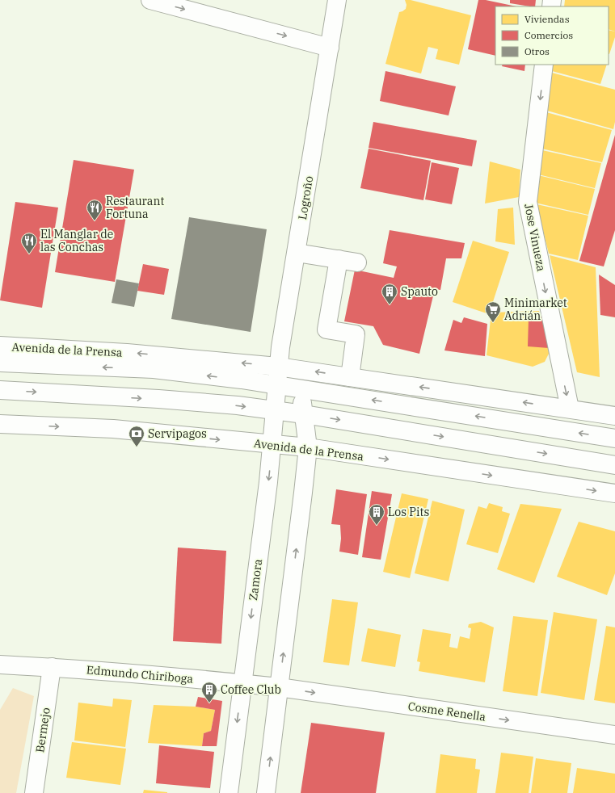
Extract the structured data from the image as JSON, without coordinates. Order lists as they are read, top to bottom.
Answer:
{
  "streets": {
    "street": [
      "Logroño",
      "Jose Vinueza",
      "Avenida de la Prensa",
      "Zamora",
      "Edmundo Chiriboga",
      "Cosme Renella",
      "Bermejo"
    ]
  },
  "crossings": [
    ["Logroño", "Avenida de la Prensa"],
    ["Logroño", "Zamora"],
    ["Jose Vinueza", "Avenida de la Prensa"],
    ["Avenida de la Prensa", "Zamora"],
    ["Zamora", "Edmundo Chiriboga"],
    ["Edmundo Chiriboga", "Cosme Renella"],
    ["Edmundo Chiriboga", "Bermejo"]
  ],
  "one_way": ["Jose Vinueza", "Cosme Renella"],
  "places": {
    "restaurant": ["Restaurant Fortuna", "El Manglar de las Conchas"],
    "building": ["Spauto", "Los Pits", "Coffee Club"],
    "supermarket": ["Minimarket Adrián"],
    "bank": ["Servipagos"]
  },
  "legend": ["Viviendas", "Comercios", "Otros"]
}
